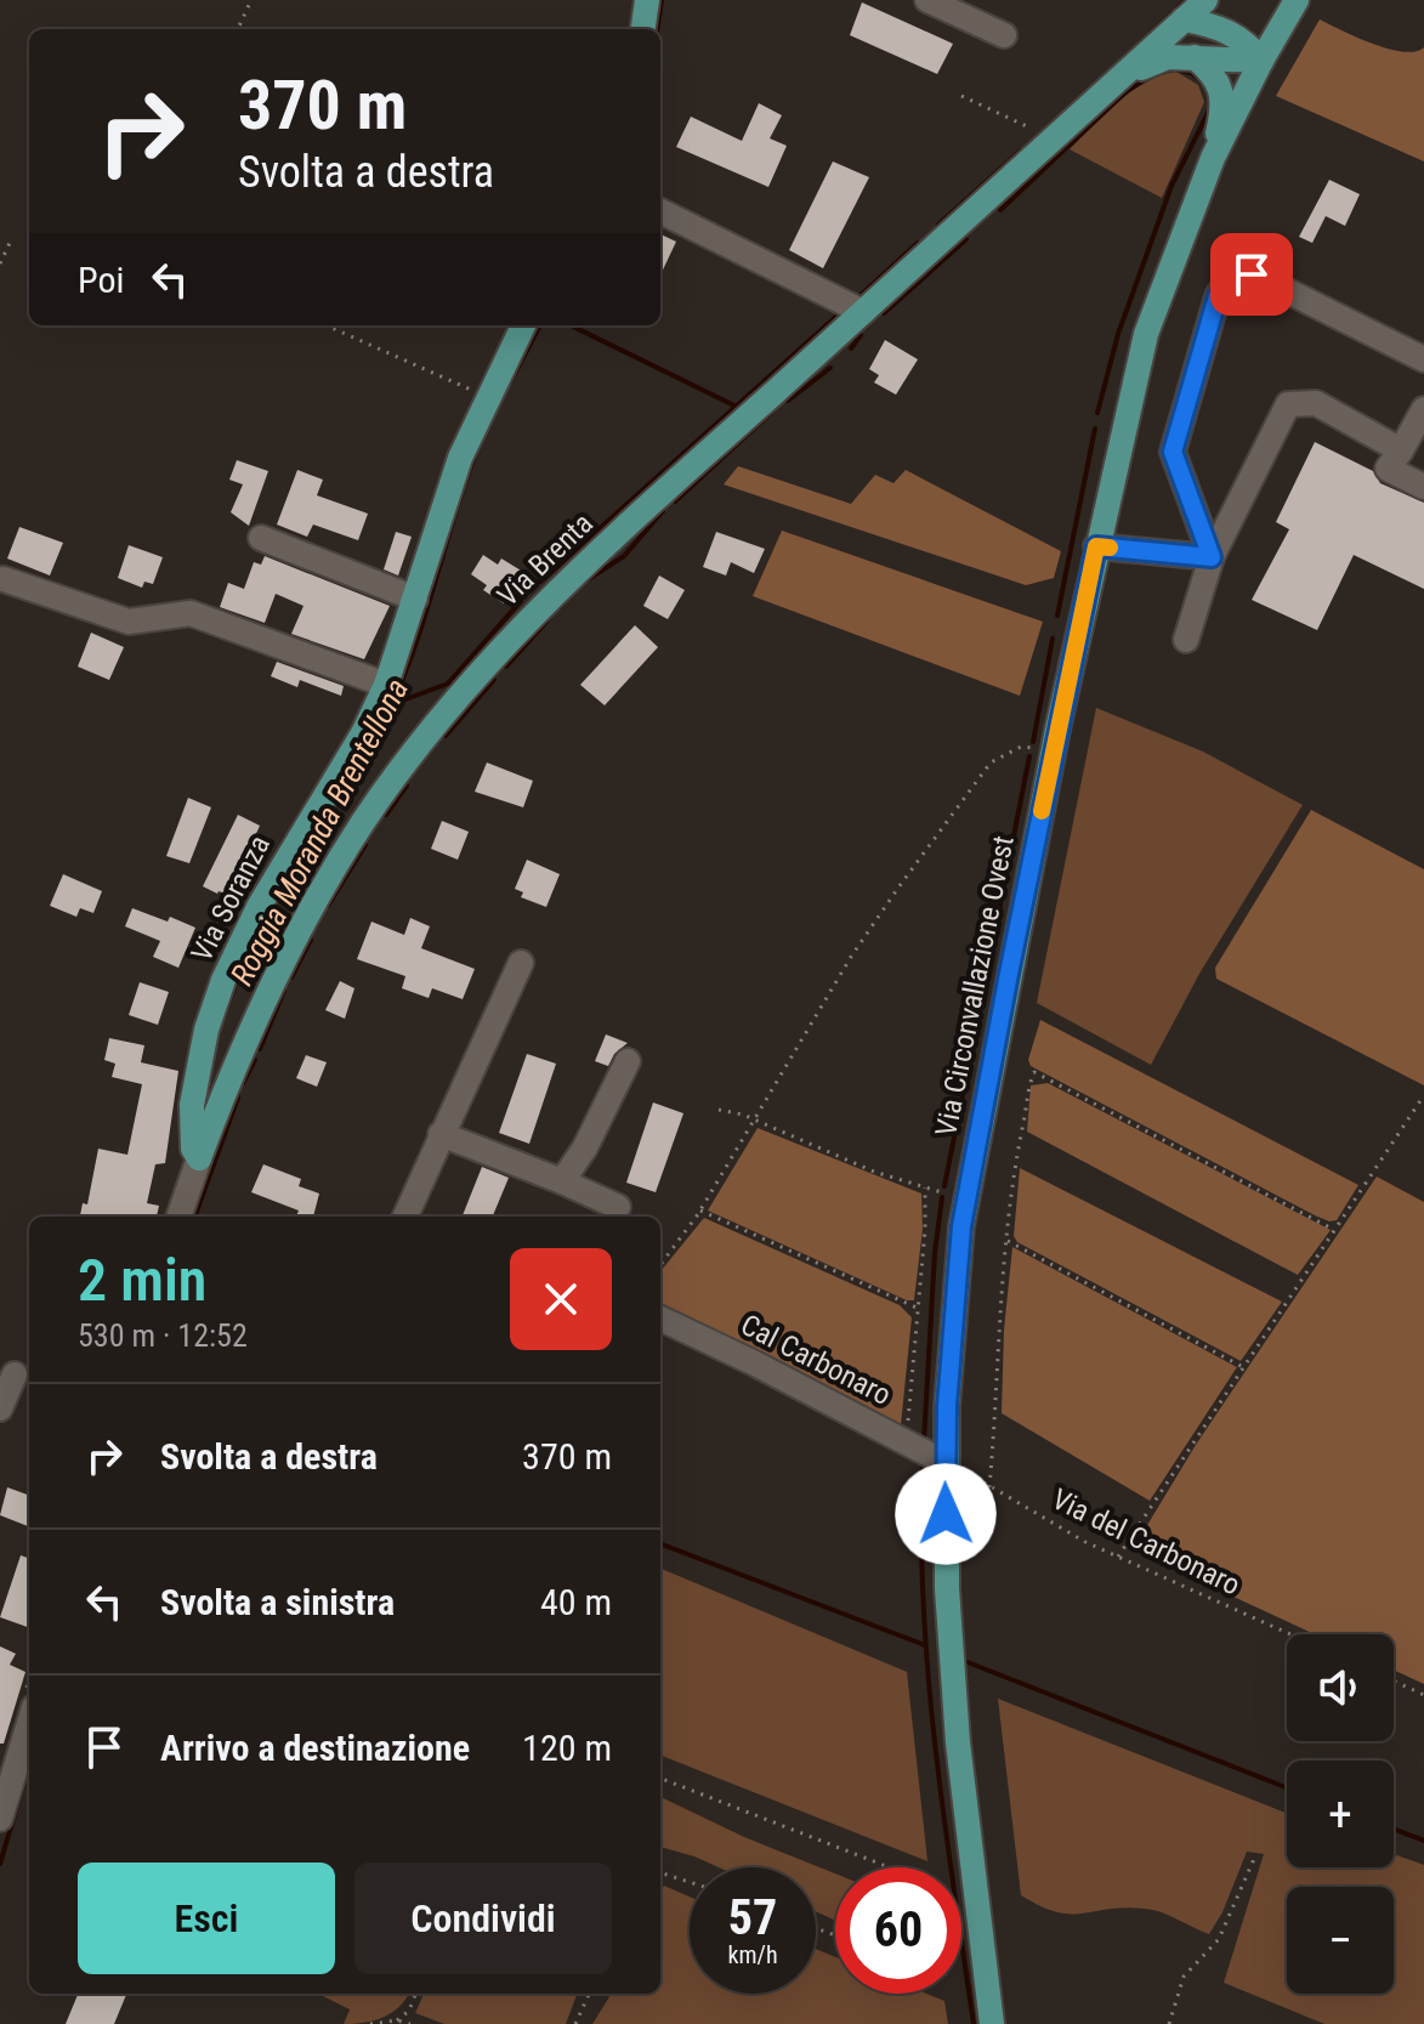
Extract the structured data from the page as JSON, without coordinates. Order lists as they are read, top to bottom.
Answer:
{
  "streets": {
    "main road": ["Via Brenta", "Via Soranza", "Via Circonvallazione Ovest"],
    "street": ["Cal Carbonaro"],
    "path": ["Via del Carbonaro"]
  },
  "crossings": [
    ["Via Brenta", "Via Soranza"],
    ["Via Brenta", "Via Circonvallazione Ovest"],
    ["Via Circonvallazione Ovest", "Cal Carbonaro"],
    ["Via Circonvallazione Ovest", "Via del Carbonaro"],
    ["Cal Carbonaro", "Via del Carbonaro"]
  ],
  "water": ["Roggia Moranda Brentellona"],
  "page": {
    "turn": ["370 m", "Svolta a destra"],
    "then": "Poi",
    "heading": ["2 min", "530 m · 12:52"],
    "list": [
      {
        "name": "Svolta a destra",
        "value": "370 m"
      },
      {
        "name": "Svolta a sinistra",
        "value": "40 m"
      },
      {
        "name": "Arrivo a destinazione",
        "value": "120 m"
      }
    ],
    "map_buttons": ["+", "−"],
    "buttons": ["Esci", "Condividi"],
    "speed": "57 km/h",
    "limit": "60"
  }
}
